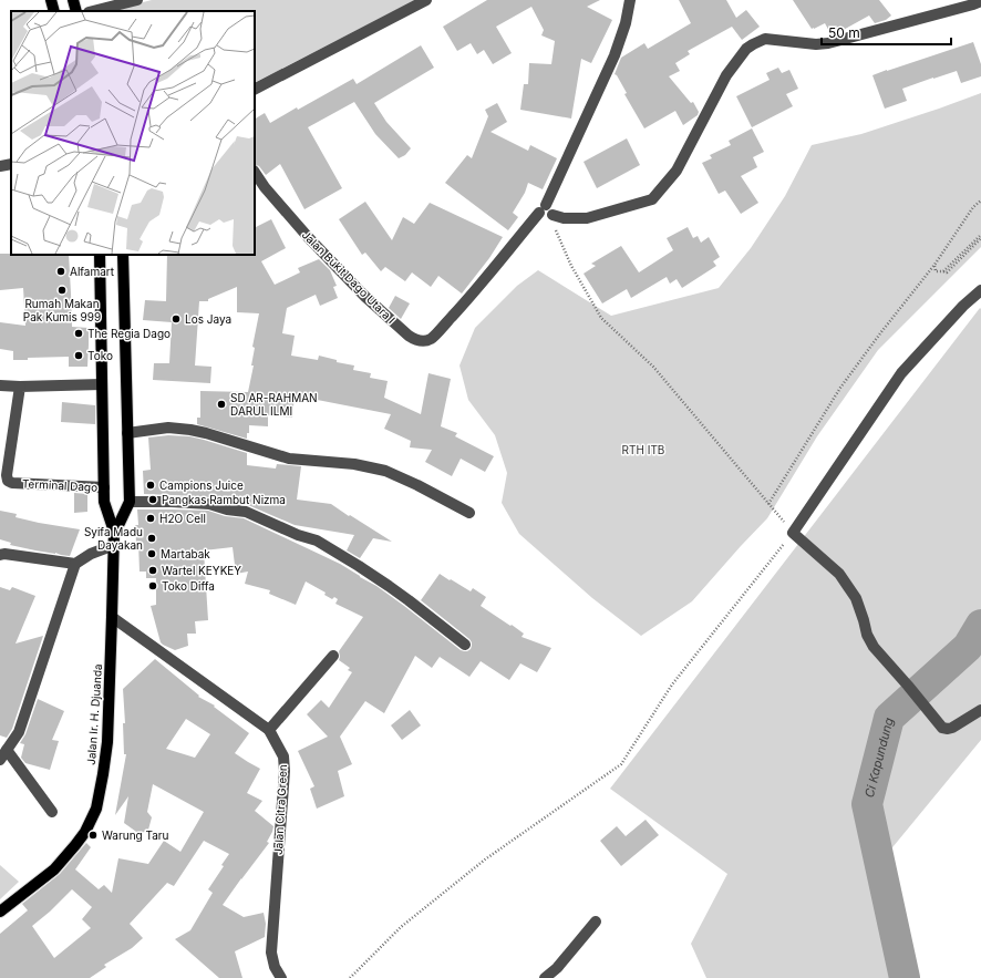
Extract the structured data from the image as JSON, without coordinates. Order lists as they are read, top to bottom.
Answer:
{
  "streets": {
    "main road": ["Jalan Ir. H. Djuanda"],
    "street": ["Jalan Bukit Dago Utara I", "Terminal Dago", "Jalan Citra Green"]
  },
  "crossings": [
    ["Terminal Dago", "Jalan Ir. H. Djuanda"],
    ["Jalan Ir. H. Djuanda", "Jalan Citra Green"]
  ],
  "water": ["Ci Kapundung"],
  "parks": ["RTH ITB"],
  "places": [
    "Alfamart",
    "Rumah Makan Pak Kumis 999",
    "Los Jaya",
    "The Regia Dago",
    "Toko",
    "SD AR-RAHMAN DARUL ILMI",
    "Campions Juice",
    "Pangkas Rambut Nizma",
    "H2O Cell",
    "Syifa Madu Dayakan",
    "Martabak",
    "Wartel KEYKEY",
    "Toko Diffa",
    "Warung Taru"
  ],
  "scale_bar": "50 m"
}
